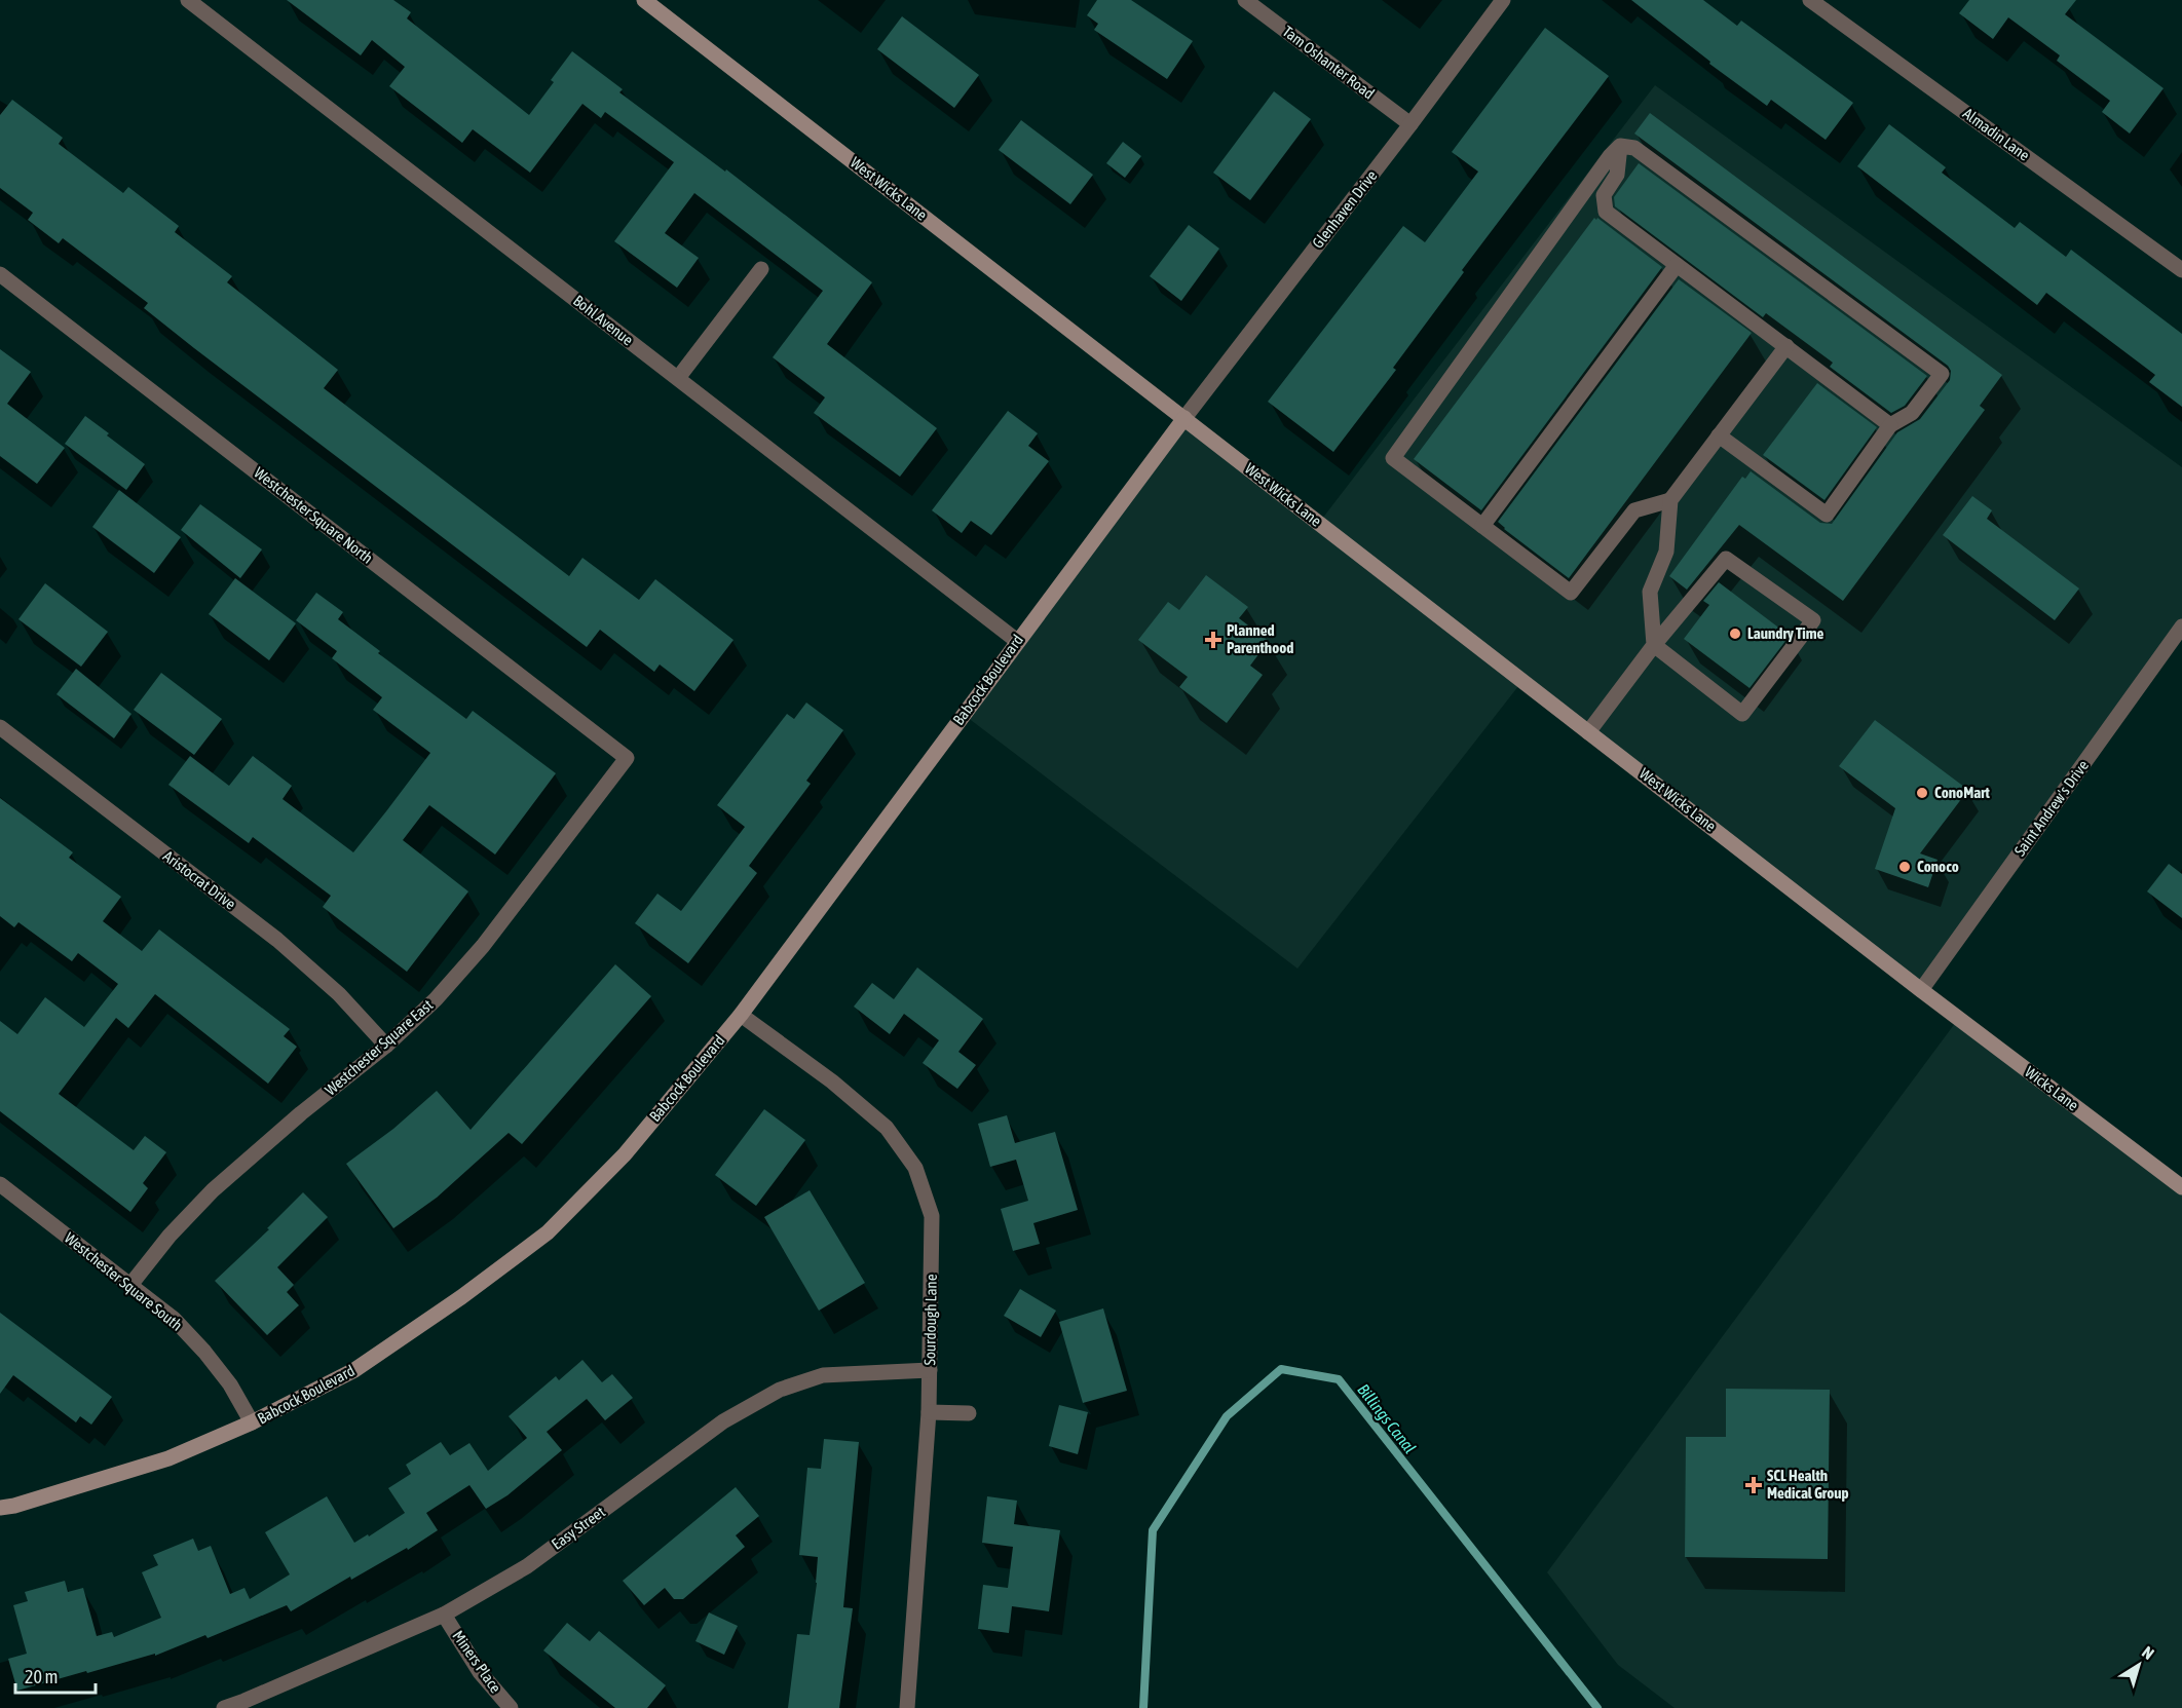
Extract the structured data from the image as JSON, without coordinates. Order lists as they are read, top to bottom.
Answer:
{
  "streets": {
    "main road": ["West Wicks Lane", "Babcock Boulevard", "Wicks Lane"],
    "street": [
      "Tam Oshanter Road",
      "Almadin Lane",
      "Glenhaven Drive",
      "Bohl Avenue",
      "Westchester Square North",
      "Saint Andrew's Drive",
      "Aristocrat Drive",
      "Westchester Square East",
      "Westchester Square South",
      "Sourdough Lane",
      "Easy Street",
      "Miners Place"
    ]
  },
  "crossings": [
    ["Tam Oshanter Road", "Glenhaven Drive"],
    ["West Wicks Lane", "Glenhaven Drive"],
    ["West Wicks Lane", "Babcock Boulevard"],
    ["West Wicks Lane", "Saint Andrew's Drive"],
    ["West Wicks Lane", "Wicks Lane"],
    ["Glenhaven Drive", "Babcock Boulevard"],
    ["Bohl Avenue", "Babcock Boulevard"],
    ["Westchester Square North", "Westchester Square East"],
    ["Babcock Boulevard", "Westchester Square South"],
    ["Babcock Boulevard", "Sourdough Lane"],
    ["Saint Andrew's Drive", "Wicks Lane"],
    ["Aristocrat Drive", "Westchester Square East"],
    ["Westchester Square East", "Westchester Square South"],
    ["Sourdough Lane", "Easy Street"],
    ["Easy Street", "Miners Place"]
  ],
  "water": ["Billings Canal"],
  "places": {
    "other": ["Laundry Time", "ConoMart", "Conoco"],
    "health": ["Planned Parenthood", "SCL Health Medical Group"]
  },
  "scale_bar": "20 m",
  "north": "top right"
}
